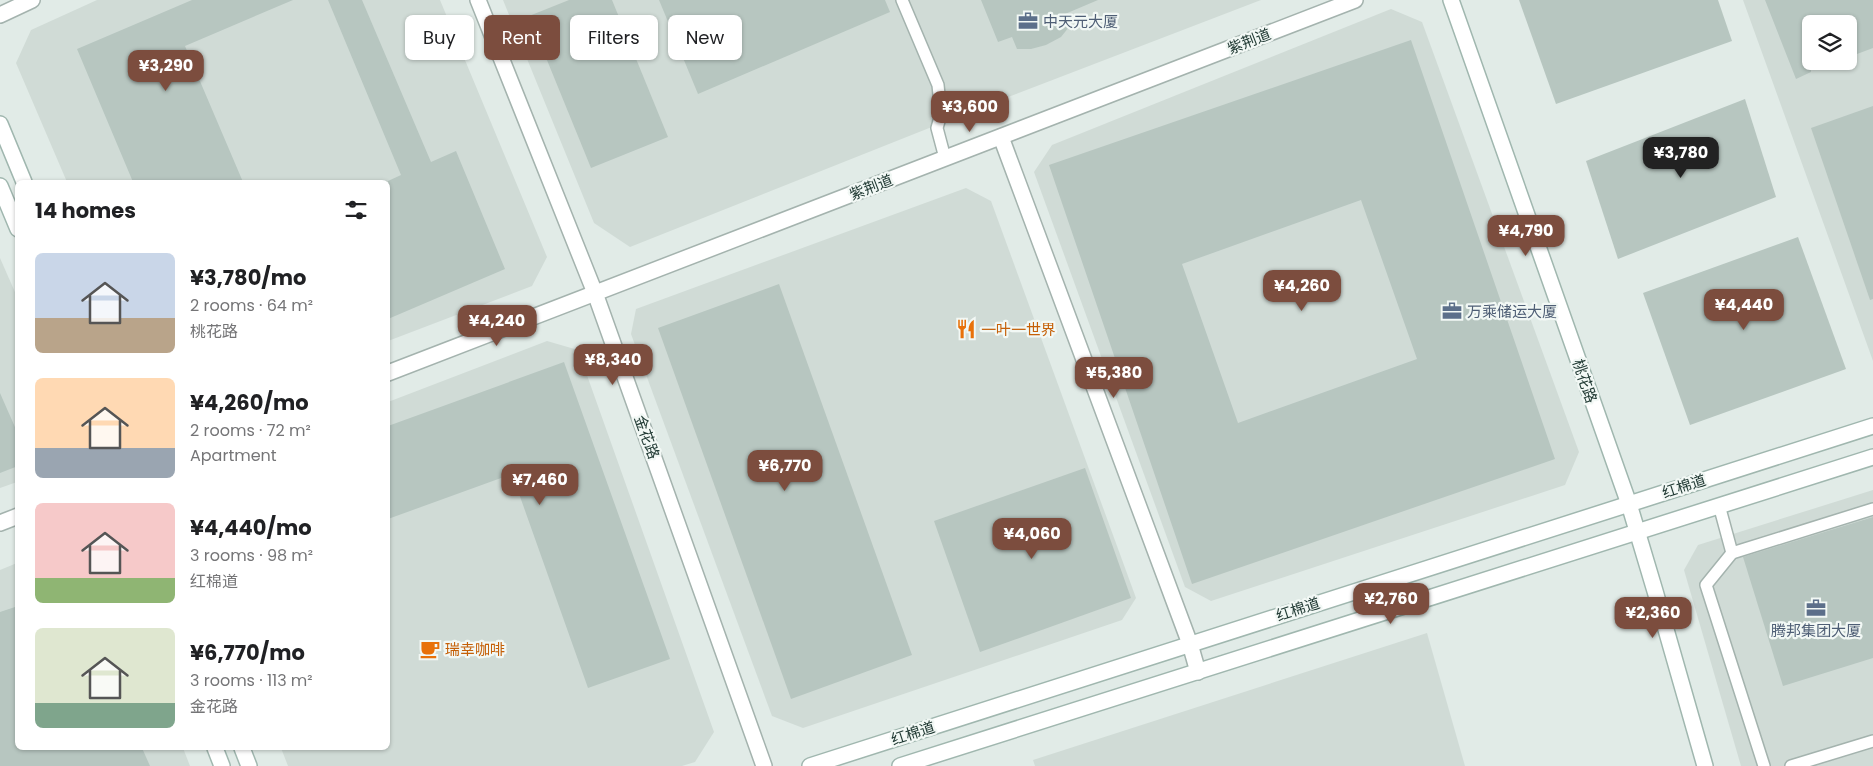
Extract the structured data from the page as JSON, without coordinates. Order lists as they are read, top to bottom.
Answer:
{
  "streets": {
    "main road": [
      "紫荆道",
      "桃花路",
      "金花路",
      "红棉道"
    ]
  },
  "crossings": [
    ["紫荆道", "金花路"],
    ["桃花路", "红棉道"]
  ],
  "places": {
    "office": ["中天元大厦", "万乘储运大厦", "腾邦集团大厦"],
    "restaurant": ["一叶一世界"],
    "cafe": ["瑞幸咖啡"]
  },
  "page": {
    "chip": [
      "Buy",
      "Rent",
      "Filters",
      "New"
    ],
    "price": [
      "¥3,290",
      "¥3,600",
      "¥3,780",
      "¥4,790",
      "¥4,260",
      "¥4,440",
      "¥4,240",
      "¥8,340",
      "¥5,380",
      "¥6,770",
      "¥7,460",
      "¥4,060",
      "¥2,760",
      "¥2,360"
    ],
    "heading": "14 homes",
    "list": [
      {
        "name": "¥3,780/mo",
        "note": "2 rooms · 64 m² · 桃花路"
      },
      {
        "name": "¥4,260/mo",
        "note": "2 rooms · 72 m² · Apartment"
      },
      {
        "name": "¥4,440/mo",
        "note": "3 rooms · 98 m² · 红棉道"
      },
      {
        "name": "¥6,770/mo",
        "note": "3 rooms · 113 m² · 金花路"
      }
    ]
  }
}
